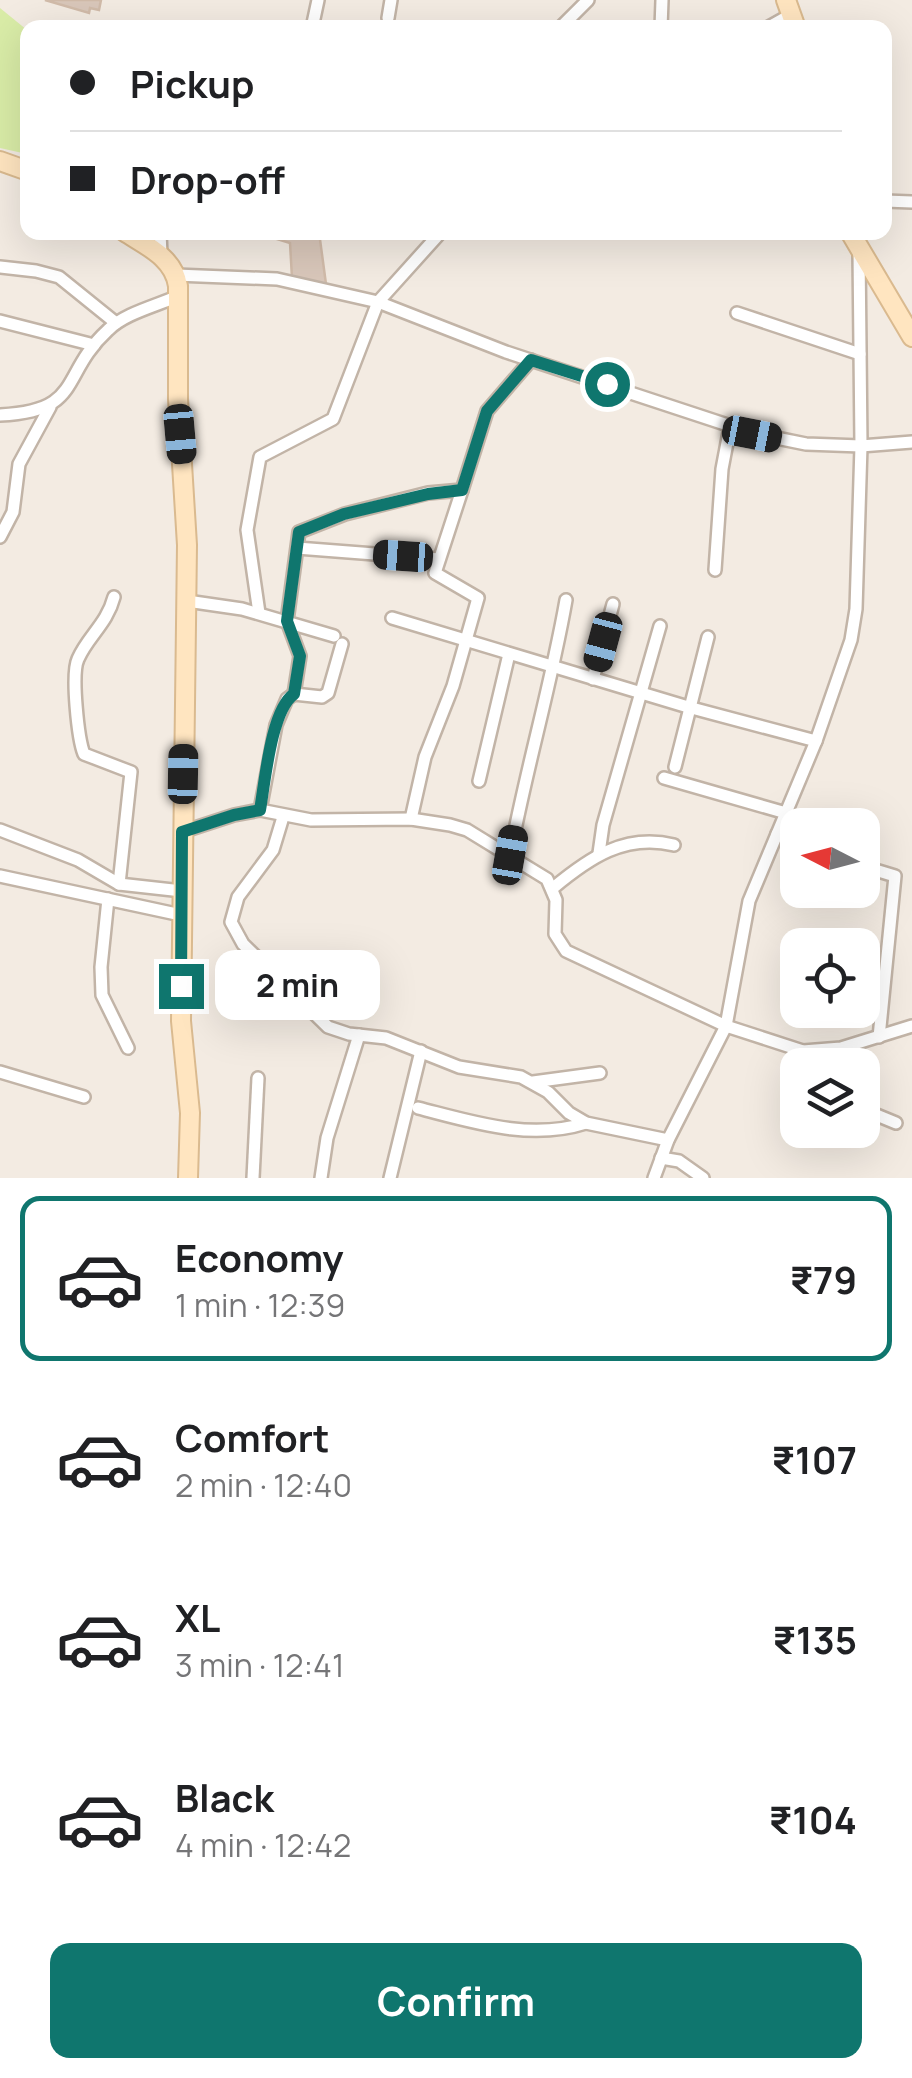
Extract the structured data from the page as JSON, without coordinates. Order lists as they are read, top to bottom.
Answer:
{
  "north": "left",
  "page": {
    "banner": ["Pickup", "Drop-off"],
    "bubble": "2 min",
    "list": [
      {
        "name": "Economy",
        "note": "1 min · 12:39",
        "value": "₹79"
      },
      {
        "name": "Comfort",
        "note": "2 min · 12:40",
        "value": "₹107"
      },
      {
        "name": "XL",
        "note": "3 min · 12:41",
        "value": "₹135"
      },
      {
        "name": "Black",
        "note": "4 min · 12:42",
        "value": "₹104"
      }
    ],
    "buttons": "Confirm"
  }
}
